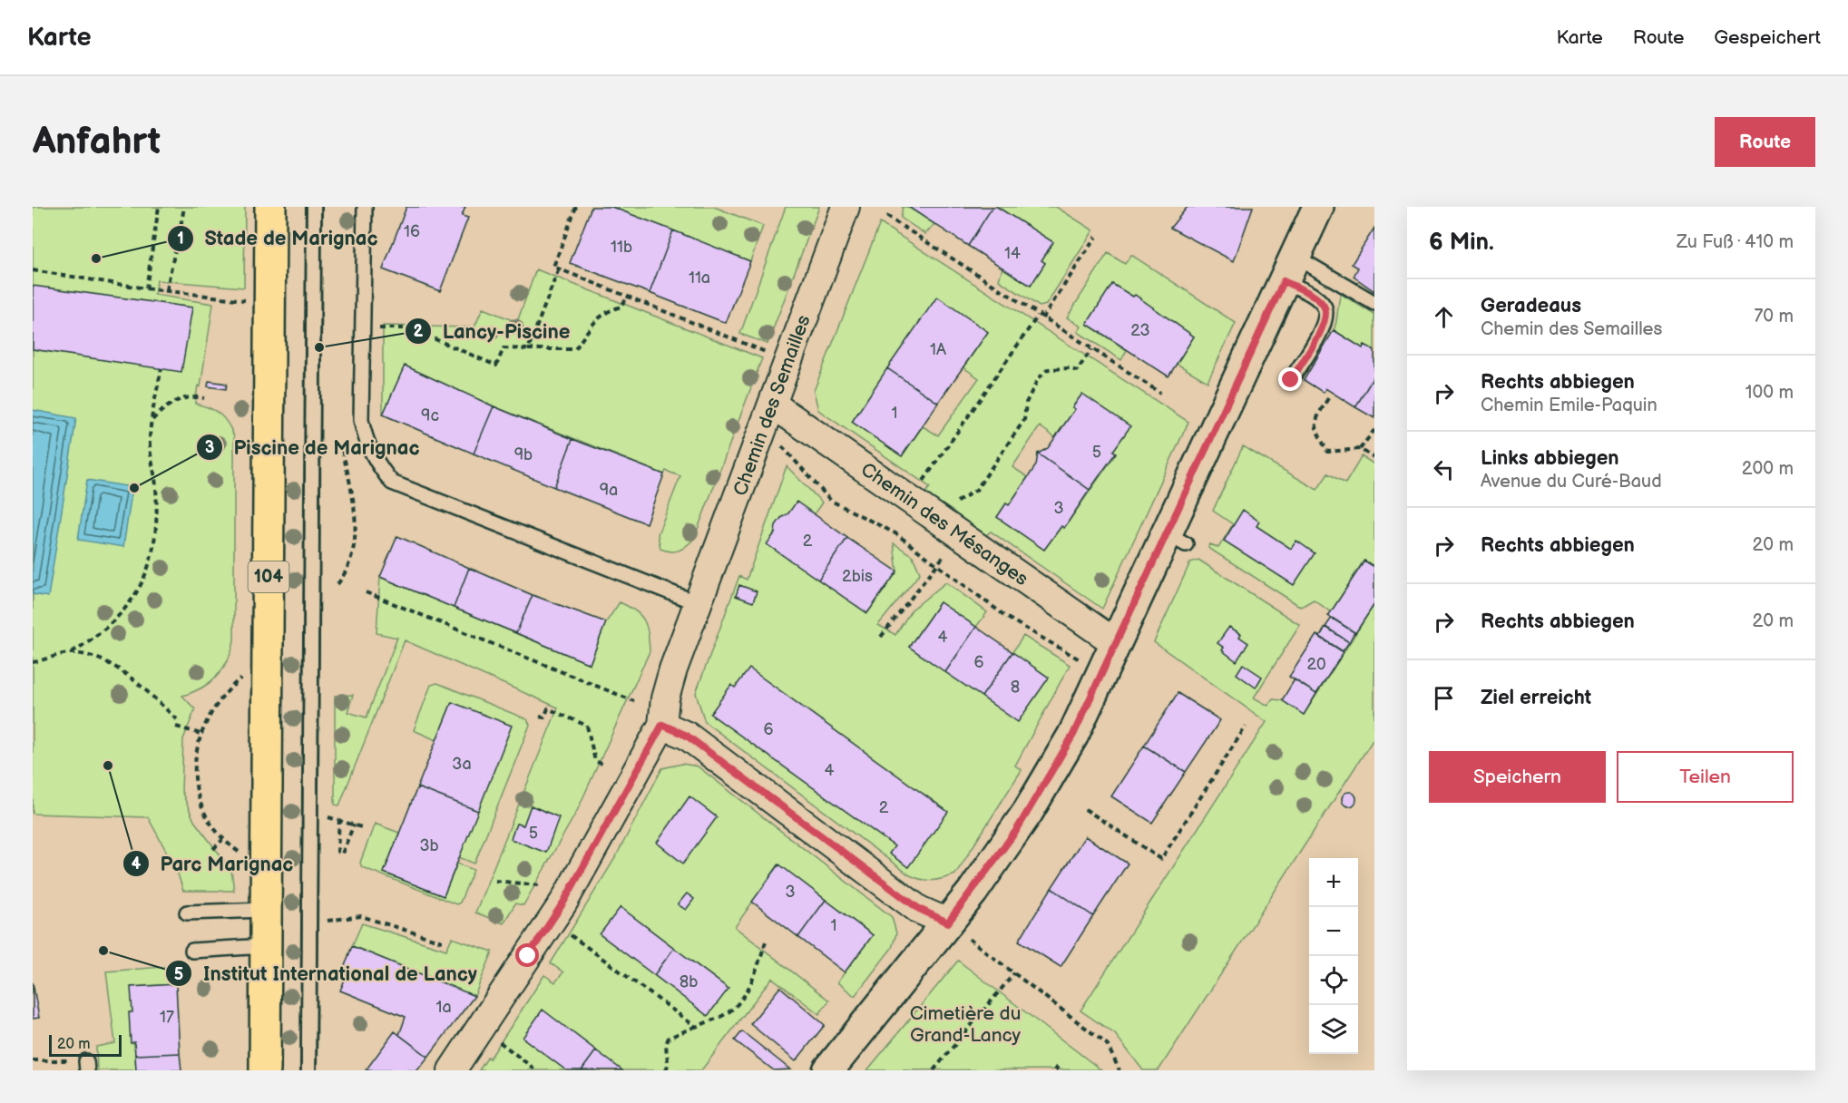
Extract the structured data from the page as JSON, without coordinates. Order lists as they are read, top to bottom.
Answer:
{
  "streets": {
    "main road": ["104"],
    "street": ["Chemin des Semailles", "Chemin des Mésanges"]
  },
  "crossings": [
    ["Chemin des Semailles", "Chemin des Mésanges"]
  ],
  "parks": ["Cimetière du Grand-Lancy"],
  "places": [
    "Stade de Marignac",
    "Lancy-Piscine",
    "Piscine de Marignac",
    "Parc Marignac",
    "Institut International de Lancy"
  ],
  "house_numbers": [
    "16",
    "11b",
    "14",
    "11a",
    "23",
    "1A",
    "1",
    "9c",
    "5",
    "9b",
    "9a",
    "3",
    "2",
    "2bis",
    "4",
    "6",
    "20",
    "8",
    "6",
    "3a",
    "4",
    "2",
    "5",
    "3b",
    "3",
    "1",
    "8b",
    "1a",
    "17"
  ],
  "scale_bar": "20 m",
  "page": {
    "header": "Karte",
    "nav": ["Karte", "Route", "Gespeichert"],
    "buttons": [
      "Route",
      ["Speichern", "Teilen"]
    ],
    "title": "Anfahrt",
    "heading": ["6 Min.", "Zu Fuß · 410 m"],
    "list": [
      ["Geradeaus", "Chemin des Semailles", "70 m"],
      ["Rechts abbiegen", "Chemin Emile-Paquin", "100 m"],
      ["Links abbiegen", "Avenue du Curé-Baud", "200 m"],
      ["Rechts abbiegen", "20 m"],
      ["Rechts abbiegen", "20 m"],
      "Ziel erreicht"
    ],
    "map_buttons": ["+", "−"],
    "scale": "20 m"
  }
}
